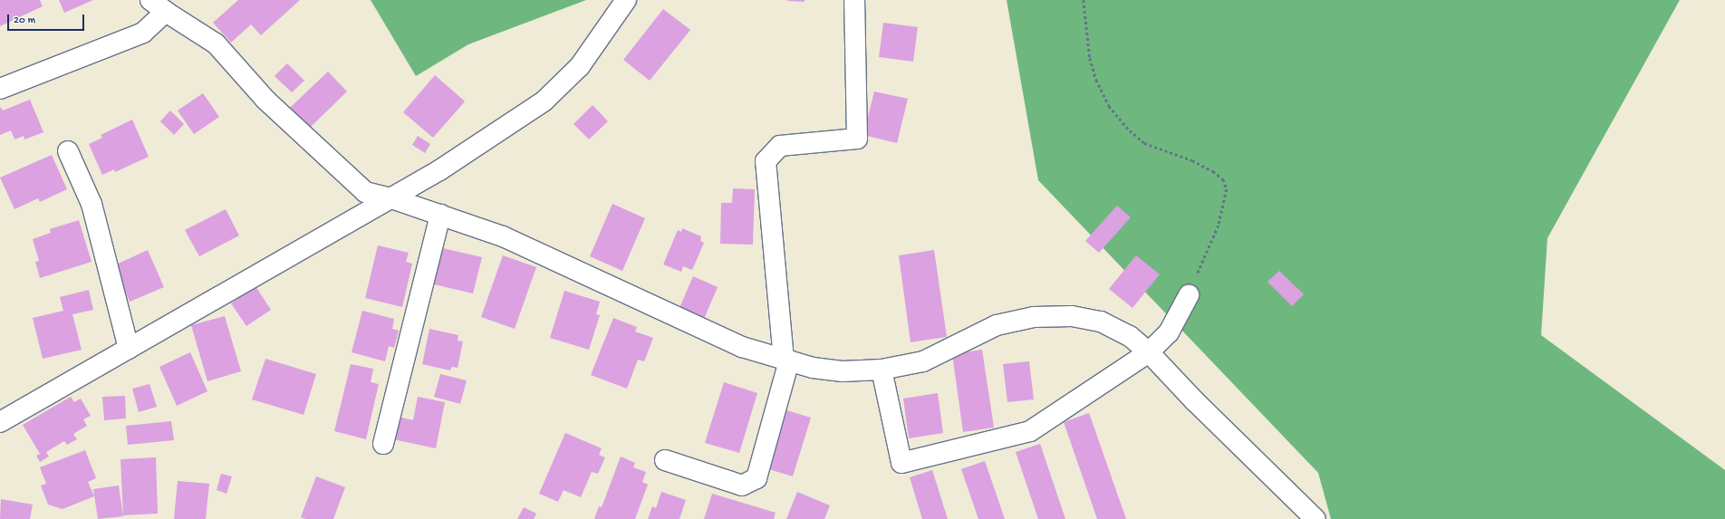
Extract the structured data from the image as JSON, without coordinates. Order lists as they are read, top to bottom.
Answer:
{
  "scale_bar": "20 m"
}
